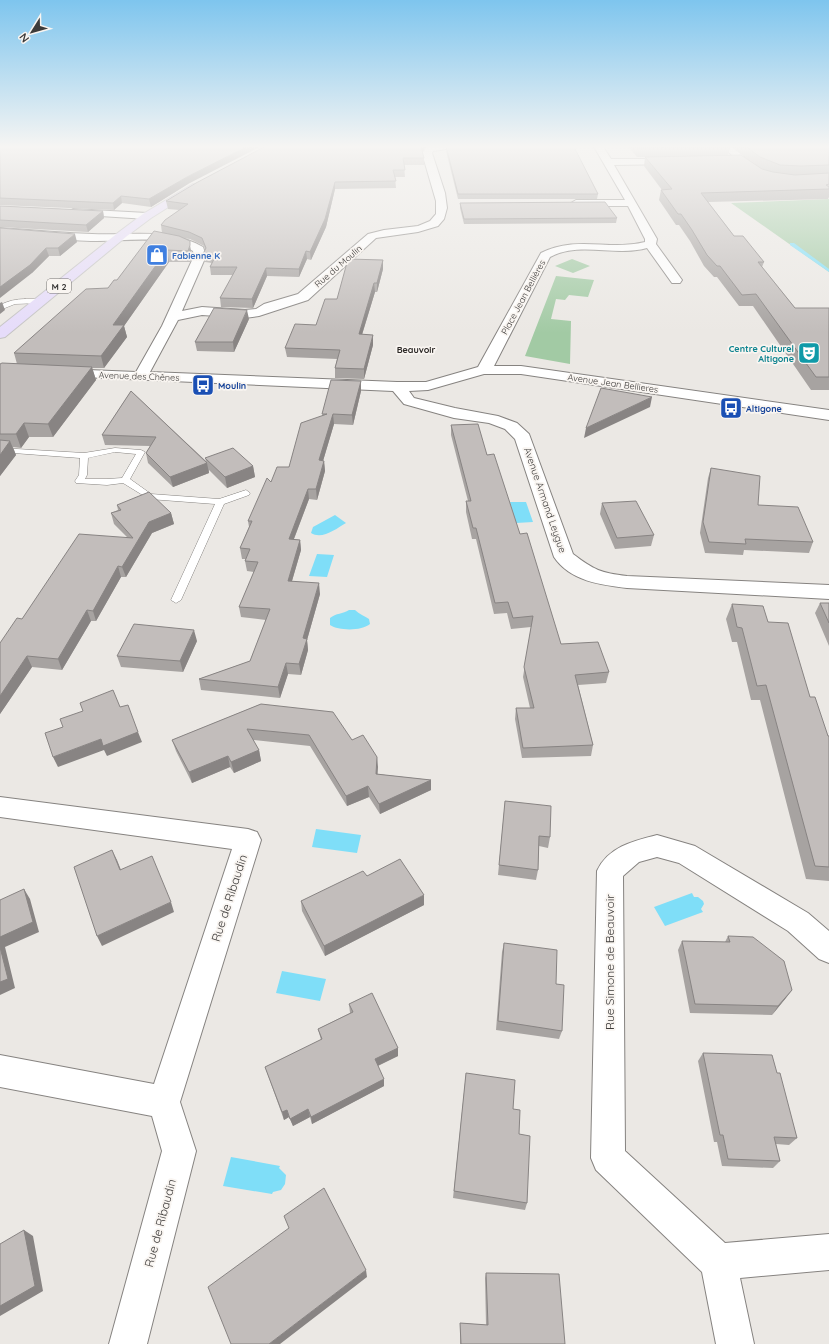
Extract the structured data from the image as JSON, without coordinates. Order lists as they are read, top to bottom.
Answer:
{
  "streets": {
    "main road": ["M 2"],
    "street": [
      "Rue du Moulin",
      "Place Jean Bellières",
      "Avenue des Chênes",
      "Avenue Jean Bellieres",
      "Avenue Armand Leygue",
      "Rue de Ribaudin",
      "Rue Simone de Beauvoir"
    ]
  },
  "crossings": [
    ["Place Jean Bellières", "Avenue Jean Bellieres"],
    ["Avenue des Chênes", "Avenue Jean Bellieres"],
    ["Avenue des Chênes", "Avenue Armand Leygue"],
    ["Avenue Jean Bellieres", "Avenue Armand Leygue"]
  ],
  "districts": ["Beauvoir"],
  "places": {
    "shop": ["Fabienne K"],
    "theatre": ["Centre Culturel Altigone"],
    "bus stop": ["Moulin", "Altigone"]
  },
  "north": "bottom left"
}
